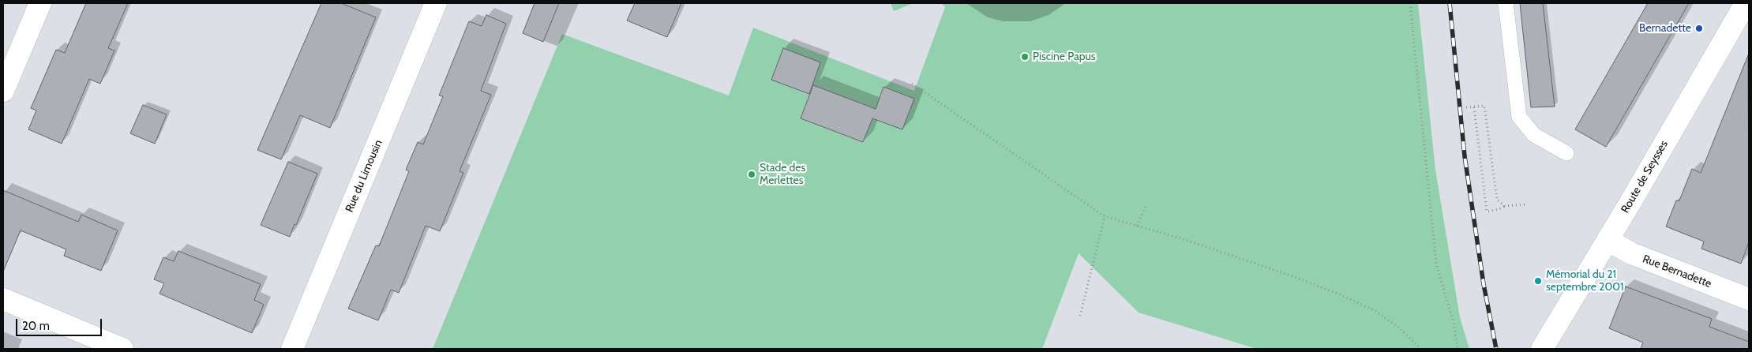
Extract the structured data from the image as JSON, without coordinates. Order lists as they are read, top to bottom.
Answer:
{
  "streets": {
    "street": ["Rue du Limousin", "Route de Seysses", "Rue Bernadette"]
  },
  "crossings": [
    ["Route de Seysses", "Rue Bernadette"]
  ],
  "places": [
    "Bernadette",
    "Piscine Papus",
    "Stade des Merlettes",
    "Mémorial du 21 septembre 2001"
  ],
  "scale_bar": "20 m"
}
